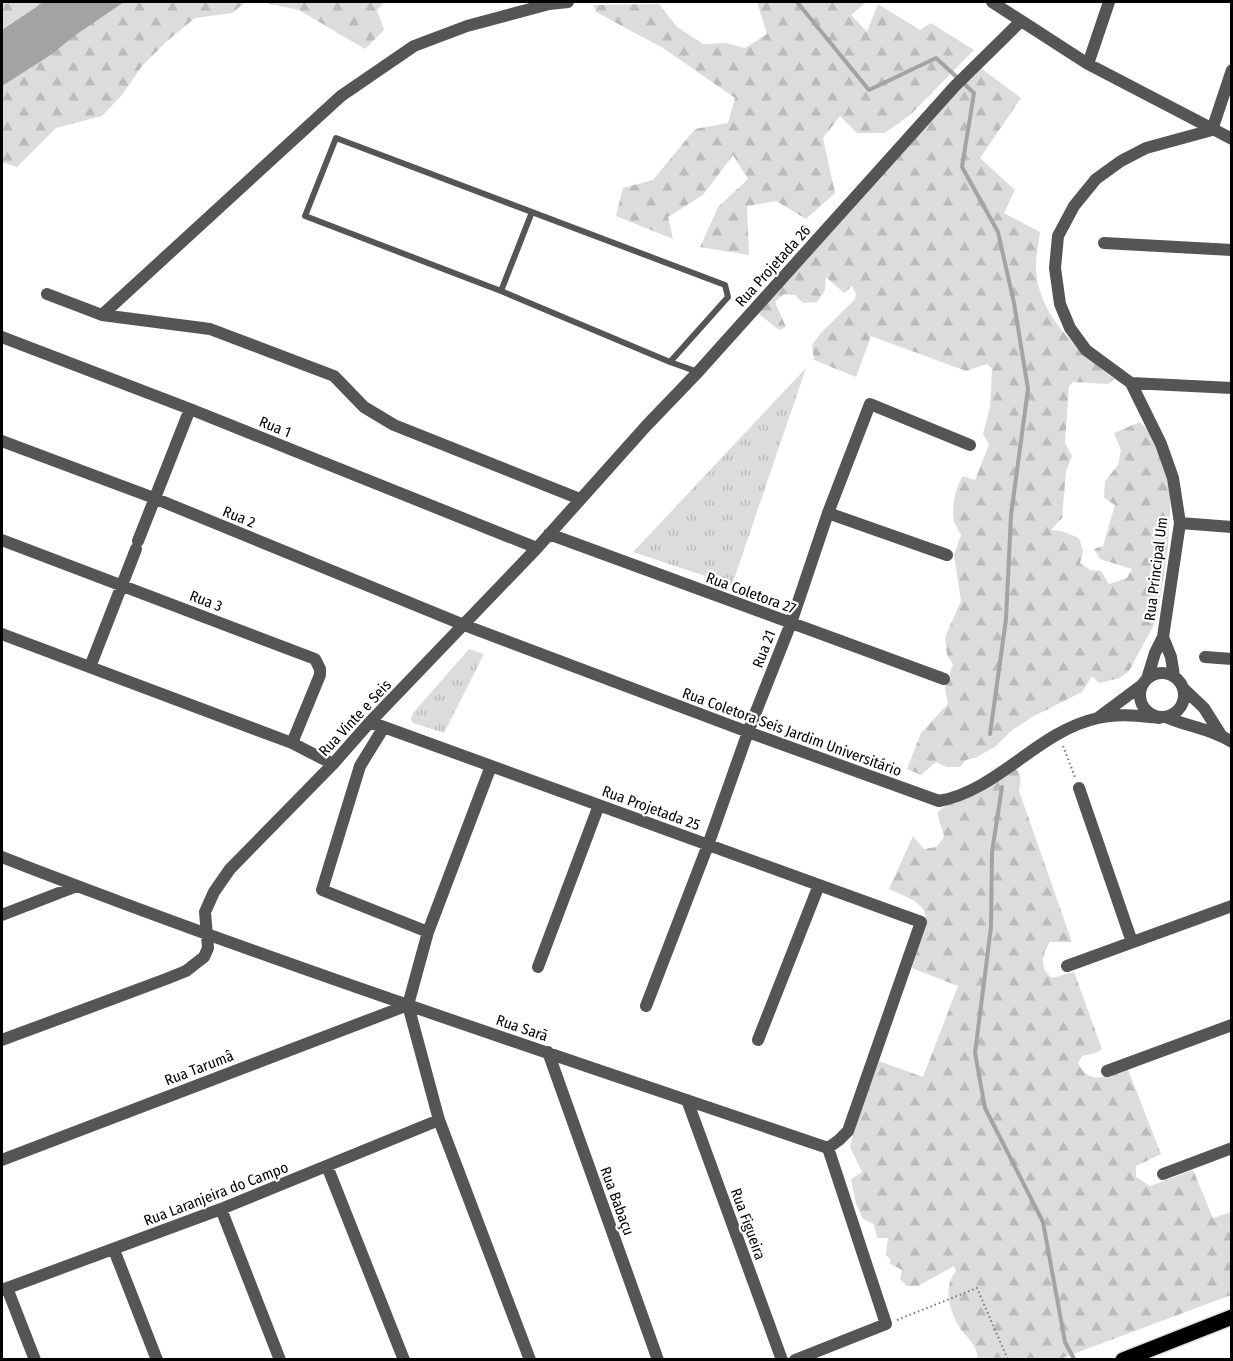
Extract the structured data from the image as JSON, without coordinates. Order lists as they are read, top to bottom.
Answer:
{
  "streets": {
    "street": [
      "Rua Projetada 26",
      "Rua 1",
      "Rua 2",
      "Rua Principal Um",
      "Rua Coletora 27",
      "Rua 3",
      "Rua 21",
      "Rua Vinte e Seis",
      "Rua Coletora Seis Jardim Universitário",
      "Rua Projetada 25",
      "Rua Sarã",
      "Rua Tarumâ",
      "Rua Laranjeira do Campo",
      "Rua Babaçu",
      "Rua Figueira"
    ]
  },
  "crossings": [
    ["Rua Projetada 26", "Rua Coletora 27"],
    ["Rua Projetada 26", "Rua Vinte e Seis"],
    ["Rua 1", "Rua Vinte e Seis"],
    ["Rua 2", "Rua Vinte e Seis"],
    ["Rua 2", "Rua Coletora Seis Jardim Universitário"],
    ["Rua Coletora 27", "Rua 21"],
    ["Rua Coletora 27", "Rua Vinte e Seis"],
    ["Rua 21", "Rua Coletora Seis Jardim Universitário"],
    ["Rua 21", "Rua Projetada 25"],
    ["Rua Vinte e Seis", "Rua Coletora Seis Jardim Universitário"],
    ["Rua Vinte e Seis", "Rua Projetada 25"],
    ["Rua Vinte e Seis", "Rua Sarã"],
    ["Rua Projetada 25", "Rua Sarã"],
    ["Rua Sarã", "Rua Tarumâ"],
    ["Rua Sarã", "Rua Babaçu"],
    ["Rua Sarã", "Rua Figueira"]
  ]
}
